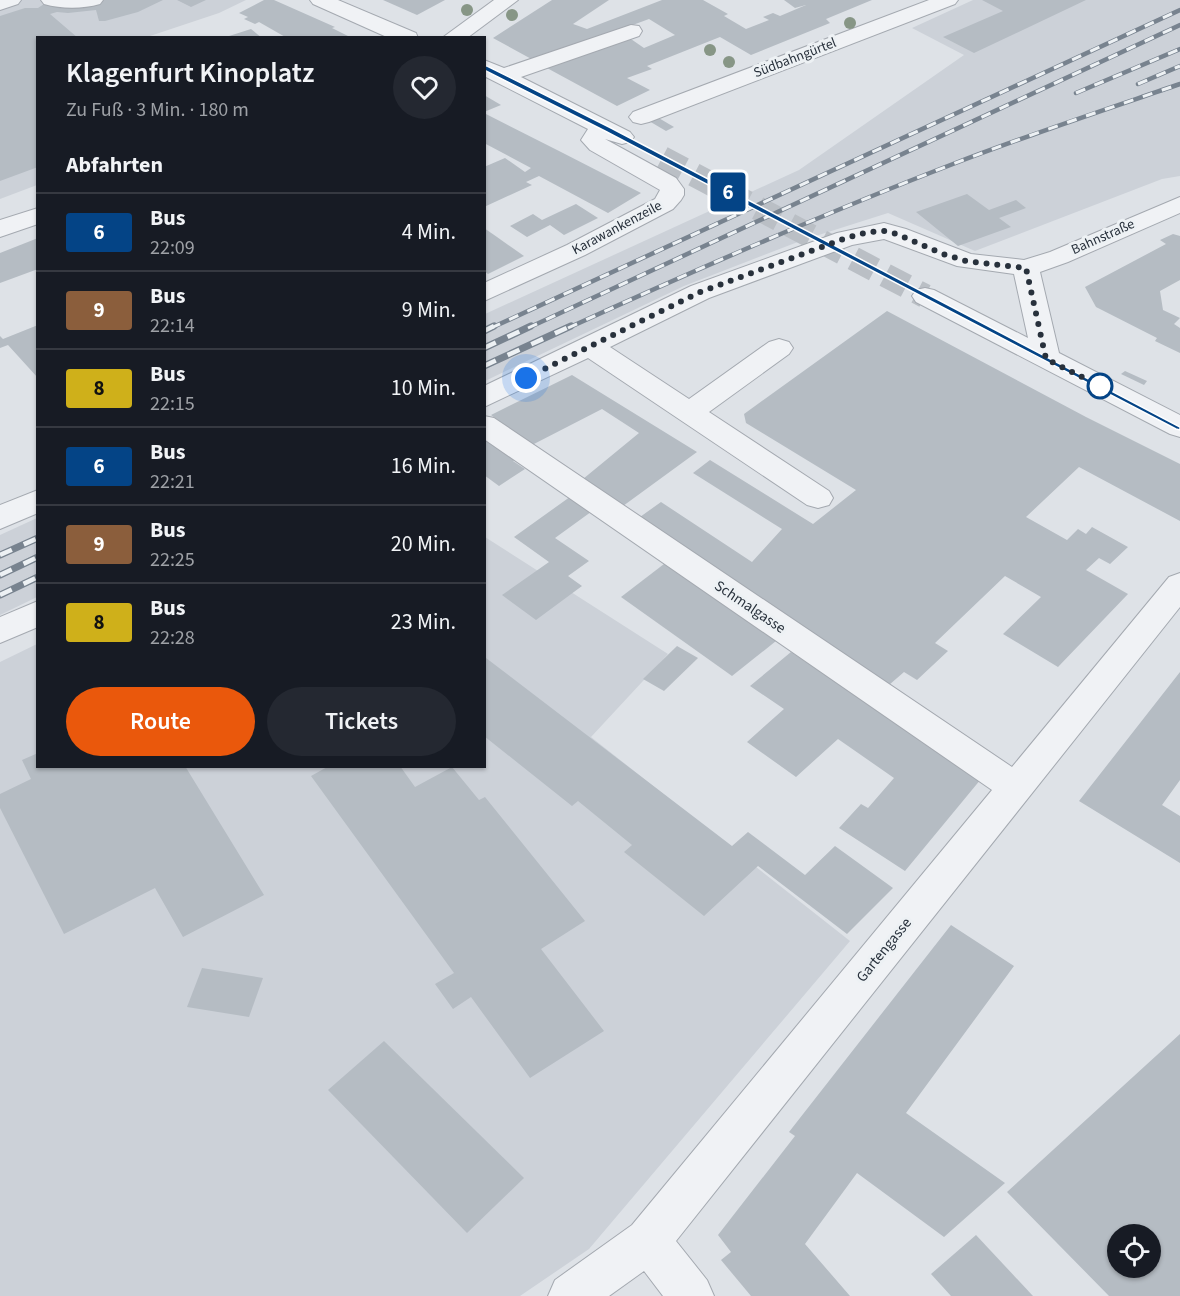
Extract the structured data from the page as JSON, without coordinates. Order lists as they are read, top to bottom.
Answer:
{
  "streets": {
    "street": [
      "Südbahngürtel",
      "Karawankenzeile",
      "Bahnstraße",
      "Schmalgasse",
      "Gartengasse"
    ]
  },
  "crossings": [
    ["Schmalgasse", "Gartengasse"]
  ],
  "lines": ["bus line 6"],
  "page": {
    "on_map": "6",
    "heading": [
      ["Klagenfurt Kinoplatz", "Zu Fuß · 3 Min. · 180 m"],
      "Abfahrten"
    ],
    "list": [
      {
        "mark": "6",
        "name": "Bus",
        "note": "22:09",
        "value": "4 Min."
      },
      {
        "mark": "9",
        "name": "Bus",
        "note": "22:14",
        "value": "9 Min."
      },
      {
        "mark": "8",
        "name": "Bus",
        "note": "22:15",
        "value": "10 Min."
      },
      {
        "mark": "6",
        "name": "Bus",
        "note": "22:21",
        "value": "16 Min."
      },
      {
        "mark": "9",
        "name": "Bus",
        "note": "22:25",
        "value": "20 Min."
      },
      {
        "mark": "8",
        "name": "Bus",
        "note": "22:28",
        "value": "23 Min."
      }
    ],
    "buttons": ["Route", "Tickets"]
  }
}
